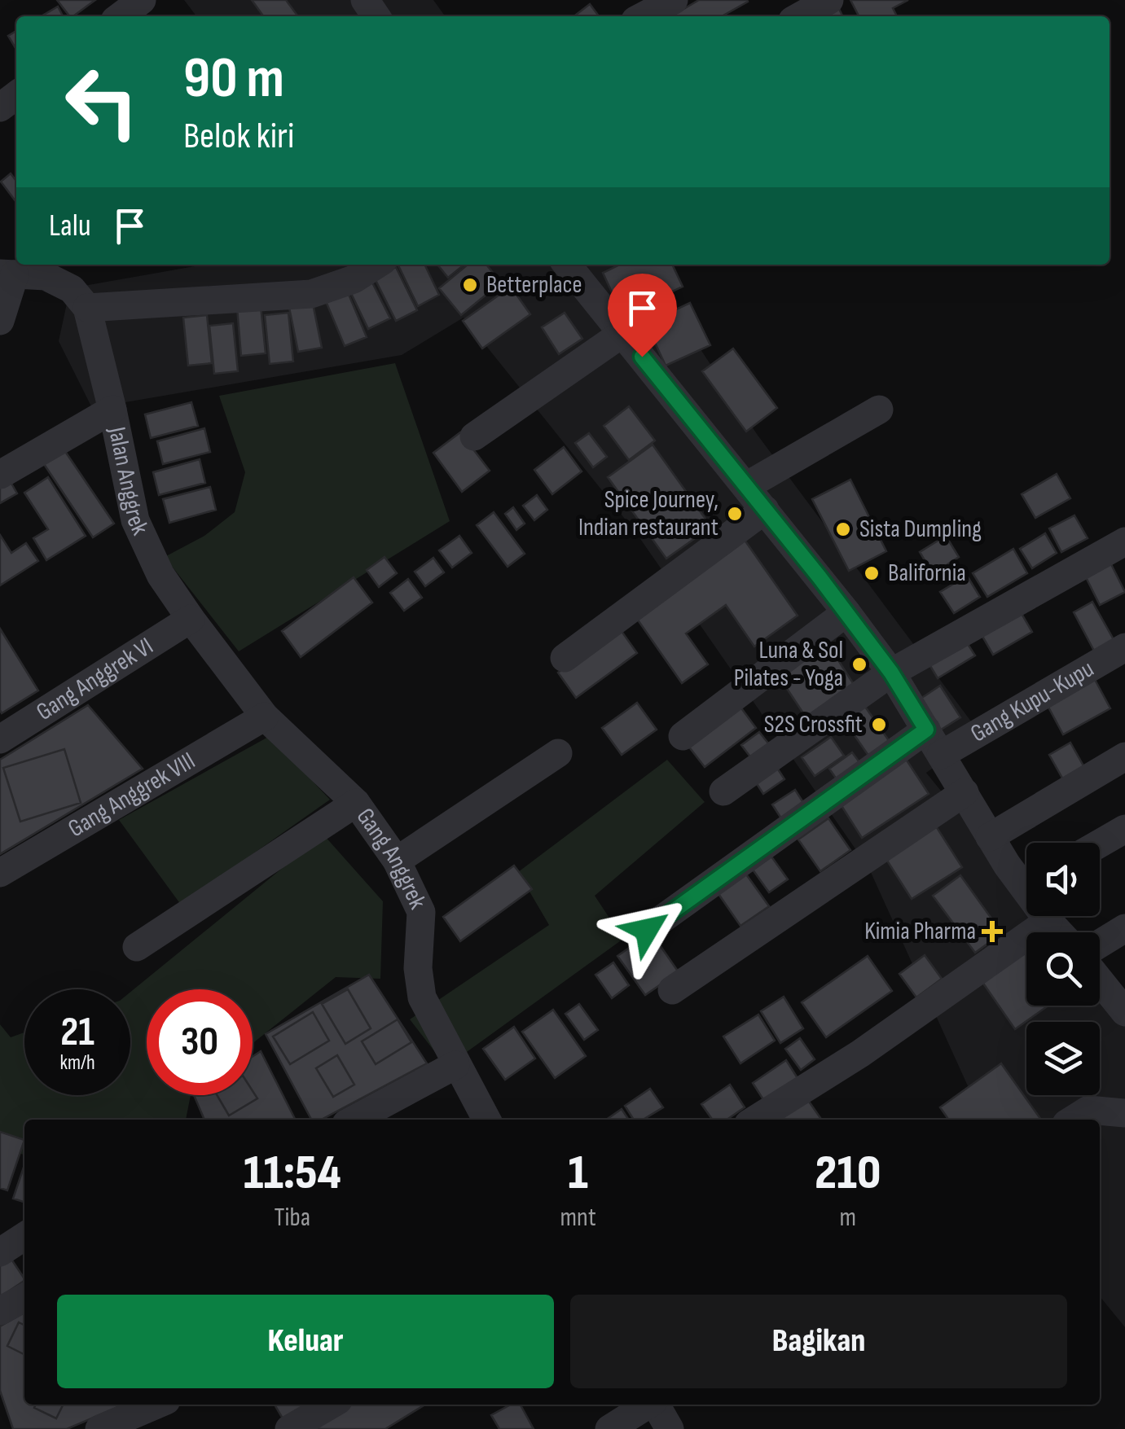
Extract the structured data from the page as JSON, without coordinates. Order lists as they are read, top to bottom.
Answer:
{
  "streets": {
    "street": [
      "Jalan Anggrek",
      "Gang Anggrek VI",
      "Gang Kupu-Kupu",
      "Gang Anggrek VIII",
      "Gang Anggrek"
    ]
  },
  "crossings": [
    ["Jalan Anggrek", "Gang Anggrek VI"],
    ["Jalan Anggrek", "Gang Anggrek VIII"],
    ["Jalan Anggrek", "Gang Anggrek"],
    ["Gang Anggrek VIII", "Gang Anggrek"]
  ],
  "places": {
    "other": [
      "Betterplace",
      "Spice Journey, Indian restaurant",
      "Sista Dumpling",
      "Balifornia",
      "Luna & Sol Pilates - Yoga",
      "S2S Crossfit"
    ],
    "health": ["Kimia Pharma"]
  },
  "page": {
    "turn": ["90 m", "Belok kiri"],
    "then": "Lalu",
    "speed": "21 km/h",
    "limit": "30",
    "eta": [
      "11:54",
      "Tiba",
      "1",
      "mnt",
      "210",
      "m"
    ],
    "buttons": ["Keluar", "Bagikan"]
  }
}
